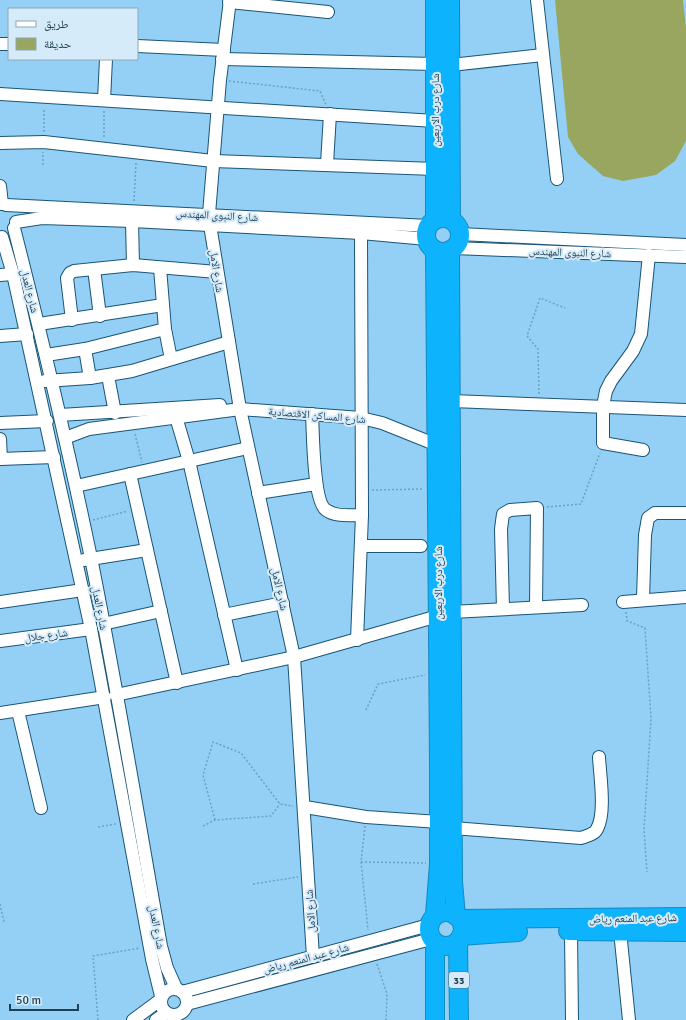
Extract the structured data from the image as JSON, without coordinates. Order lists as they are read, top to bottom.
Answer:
{
  "streets": {
    "highway": ["شارع درب الاربعين", "شارع عبد المنعم رياض", "33"],
    "street": [
      "شارع النبوى المهندس",
      "شارع الامل",
      "شارع العدل",
      "شارع المساكن الاقتصادية",
      "شارع جلال"
    ]
  },
  "crossings": [
    ["شارع درب الاربعين", "شارع النبوى المهندس"],
    ["شارع درب الاربعين", "شارع المساكن الاقتصادية"],
    ["شارع درب الاربعين", "شارع عبد المنعم رياض"],
    ["شارع درب الاربعين", "33"],
    ["شارع النبوى المهندس", "شارع الامل"],
    ["شارع النبوى المهندس", "شارع العدل"],
    ["شارع الامل", "شارع المساكن الاقتصادية"],
    ["شارع الامل", "شارع عبد المنعم رياض"],
    ["شارع العدل", "شارع المساكن الاقتصادية"],
    ["شارع العدل", "شارع جلال"],
    ["شارع العدل", "شارع عبد المنعم رياض"],
    ["شارع عبد المنعم رياض", "33"]
  ],
  "legend": ["طريق", "حديقة"],
  "scale_bar": "50 m"
}
